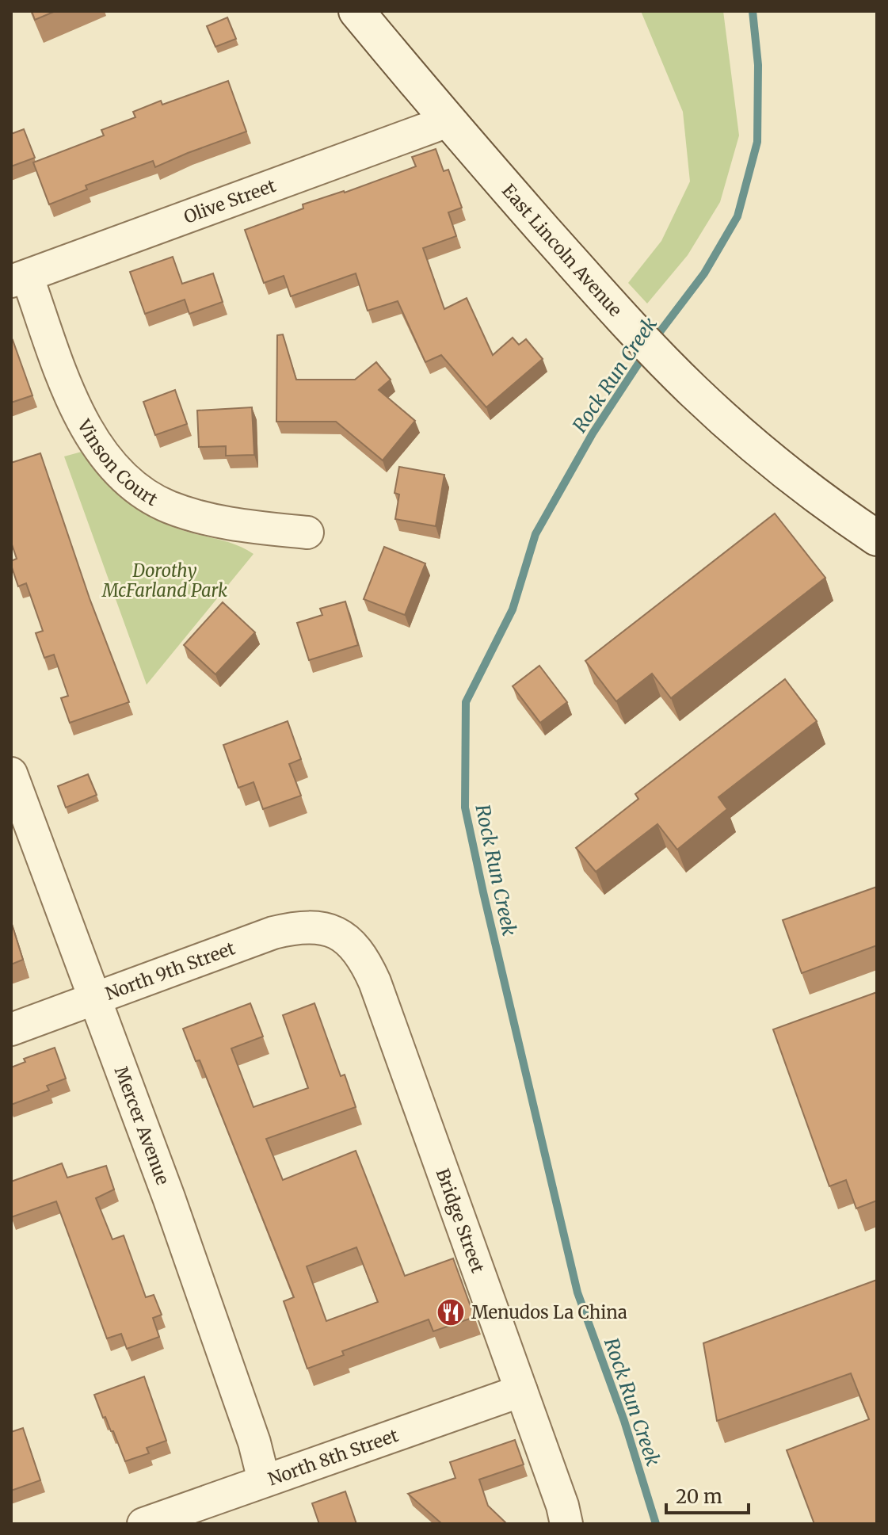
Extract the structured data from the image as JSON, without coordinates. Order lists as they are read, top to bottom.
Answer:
{
  "streets": {
    "main road": ["East Lincoln Avenue"],
    "street": [
      "Olive Street",
      "Vinson Court",
      "North 9th Street",
      "Mercer Avenue",
      "Bridge Street",
      "North 8th Street"
    ]
  },
  "crossings": [
    ["Olive Street", "East Lincoln Avenue"],
    ["Olive Street", "Vinson Court"],
    ["North 9th Street", "Mercer Avenue"],
    ["North 9th Street", "Bridge Street"],
    ["Mercer Avenue", "North 8th Street"],
    ["Bridge Street", "North 8th Street"]
  ],
  "water": ["Rock Run Creek"],
  "parks": ["Dorothy McFarland Park"],
  "places": {
    "restaurant": ["Menudos La China"]
  },
  "scale_bar": "20 m"
}
